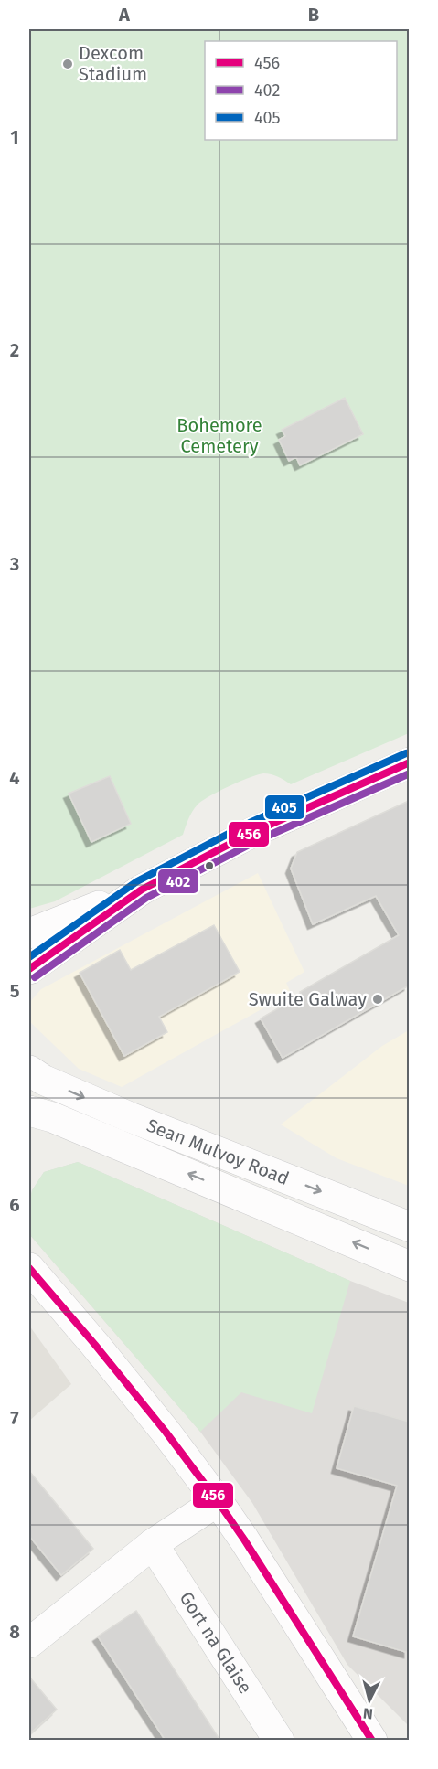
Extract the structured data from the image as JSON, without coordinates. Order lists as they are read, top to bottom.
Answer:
{
  "streets": {
    "main road": ["Sean Mulvoy Road", "Gort na Glaise"]
  },
  "parks": ["Bohemore Cemetery"],
  "places": ["Dexcom Stadium", "Swuite Galway"],
  "lines": ["transit line 405", "transit line 456", "transit line 402"],
  "legend": ["456", "402", "405"],
  "north": "bottom",
  "grid": {
    "columns": ["A", "B"],
    "rows": [
      "1",
      "2",
      "3",
      "4",
      "5",
      "6",
      "7",
      "8"
    ]
  }
}
